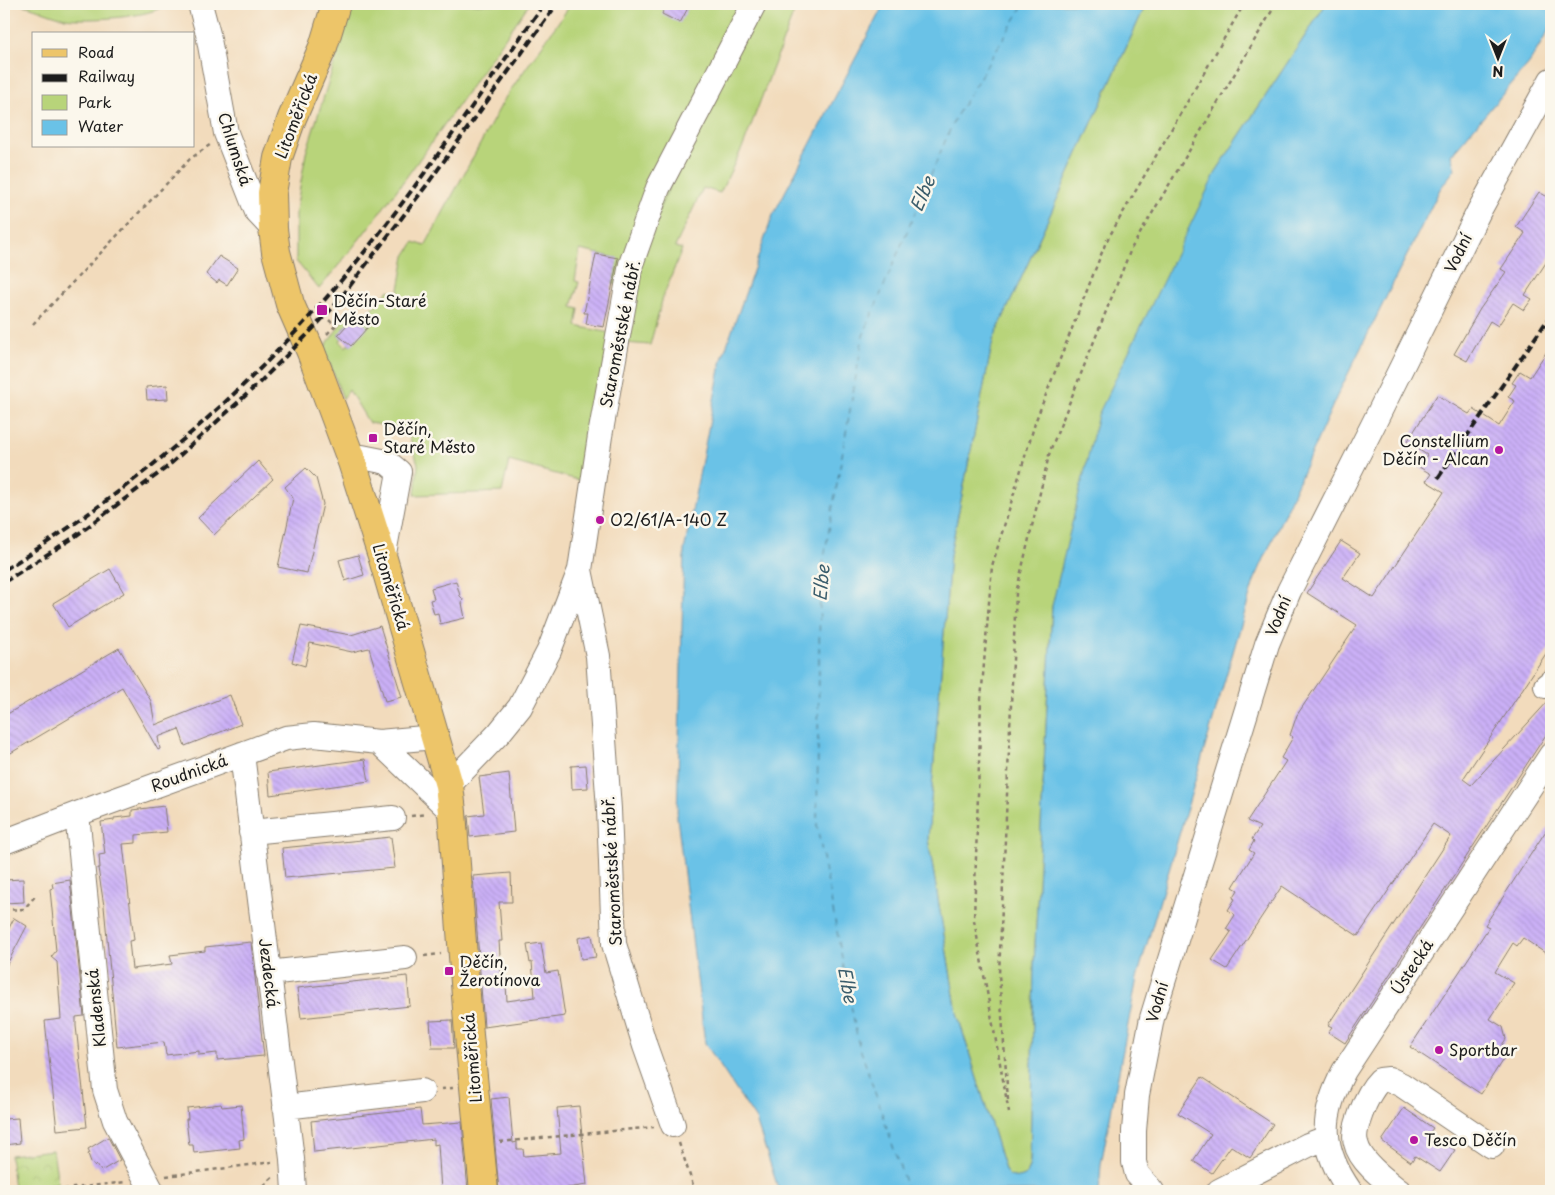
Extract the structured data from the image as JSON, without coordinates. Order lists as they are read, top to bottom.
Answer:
{
  "streets": {
    "main road": ["Litoměřická"],
    "street": [
      "Chlumská",
      "Vodní",
      "Staroměstské nábř.",
      "Roudnická",
      "Ústecká",
      "Jezdecká",
      "Kladenská"
    ]
  },
  "crossings": [
    ["Litoměřická", "Chlumská"],
    ["Litoměřická", "Staroměstské nábř."],
    ["Litoměřická", "Roudnická"],
    ["Roudnická", "Jezdecká"],
    ["Roudnická", "Kladenská"]
  ],
  "water": ["Elbe"],
  "places": {
    "transit": ["Děčín-Staré Město", "Děčín, Staré Město", "Děčín, Žerotínova"],
    "other": [
      "Constellium Děčín - Alcan",
      "O2/61/A-140 Z",
      "Sportbar",
      "Tesco Děčín"
    ]
  },
  "legend": [
    "Road",
    "Railway",
    "Park",
    "Water"
  ],
  "north": "bottom"
}
